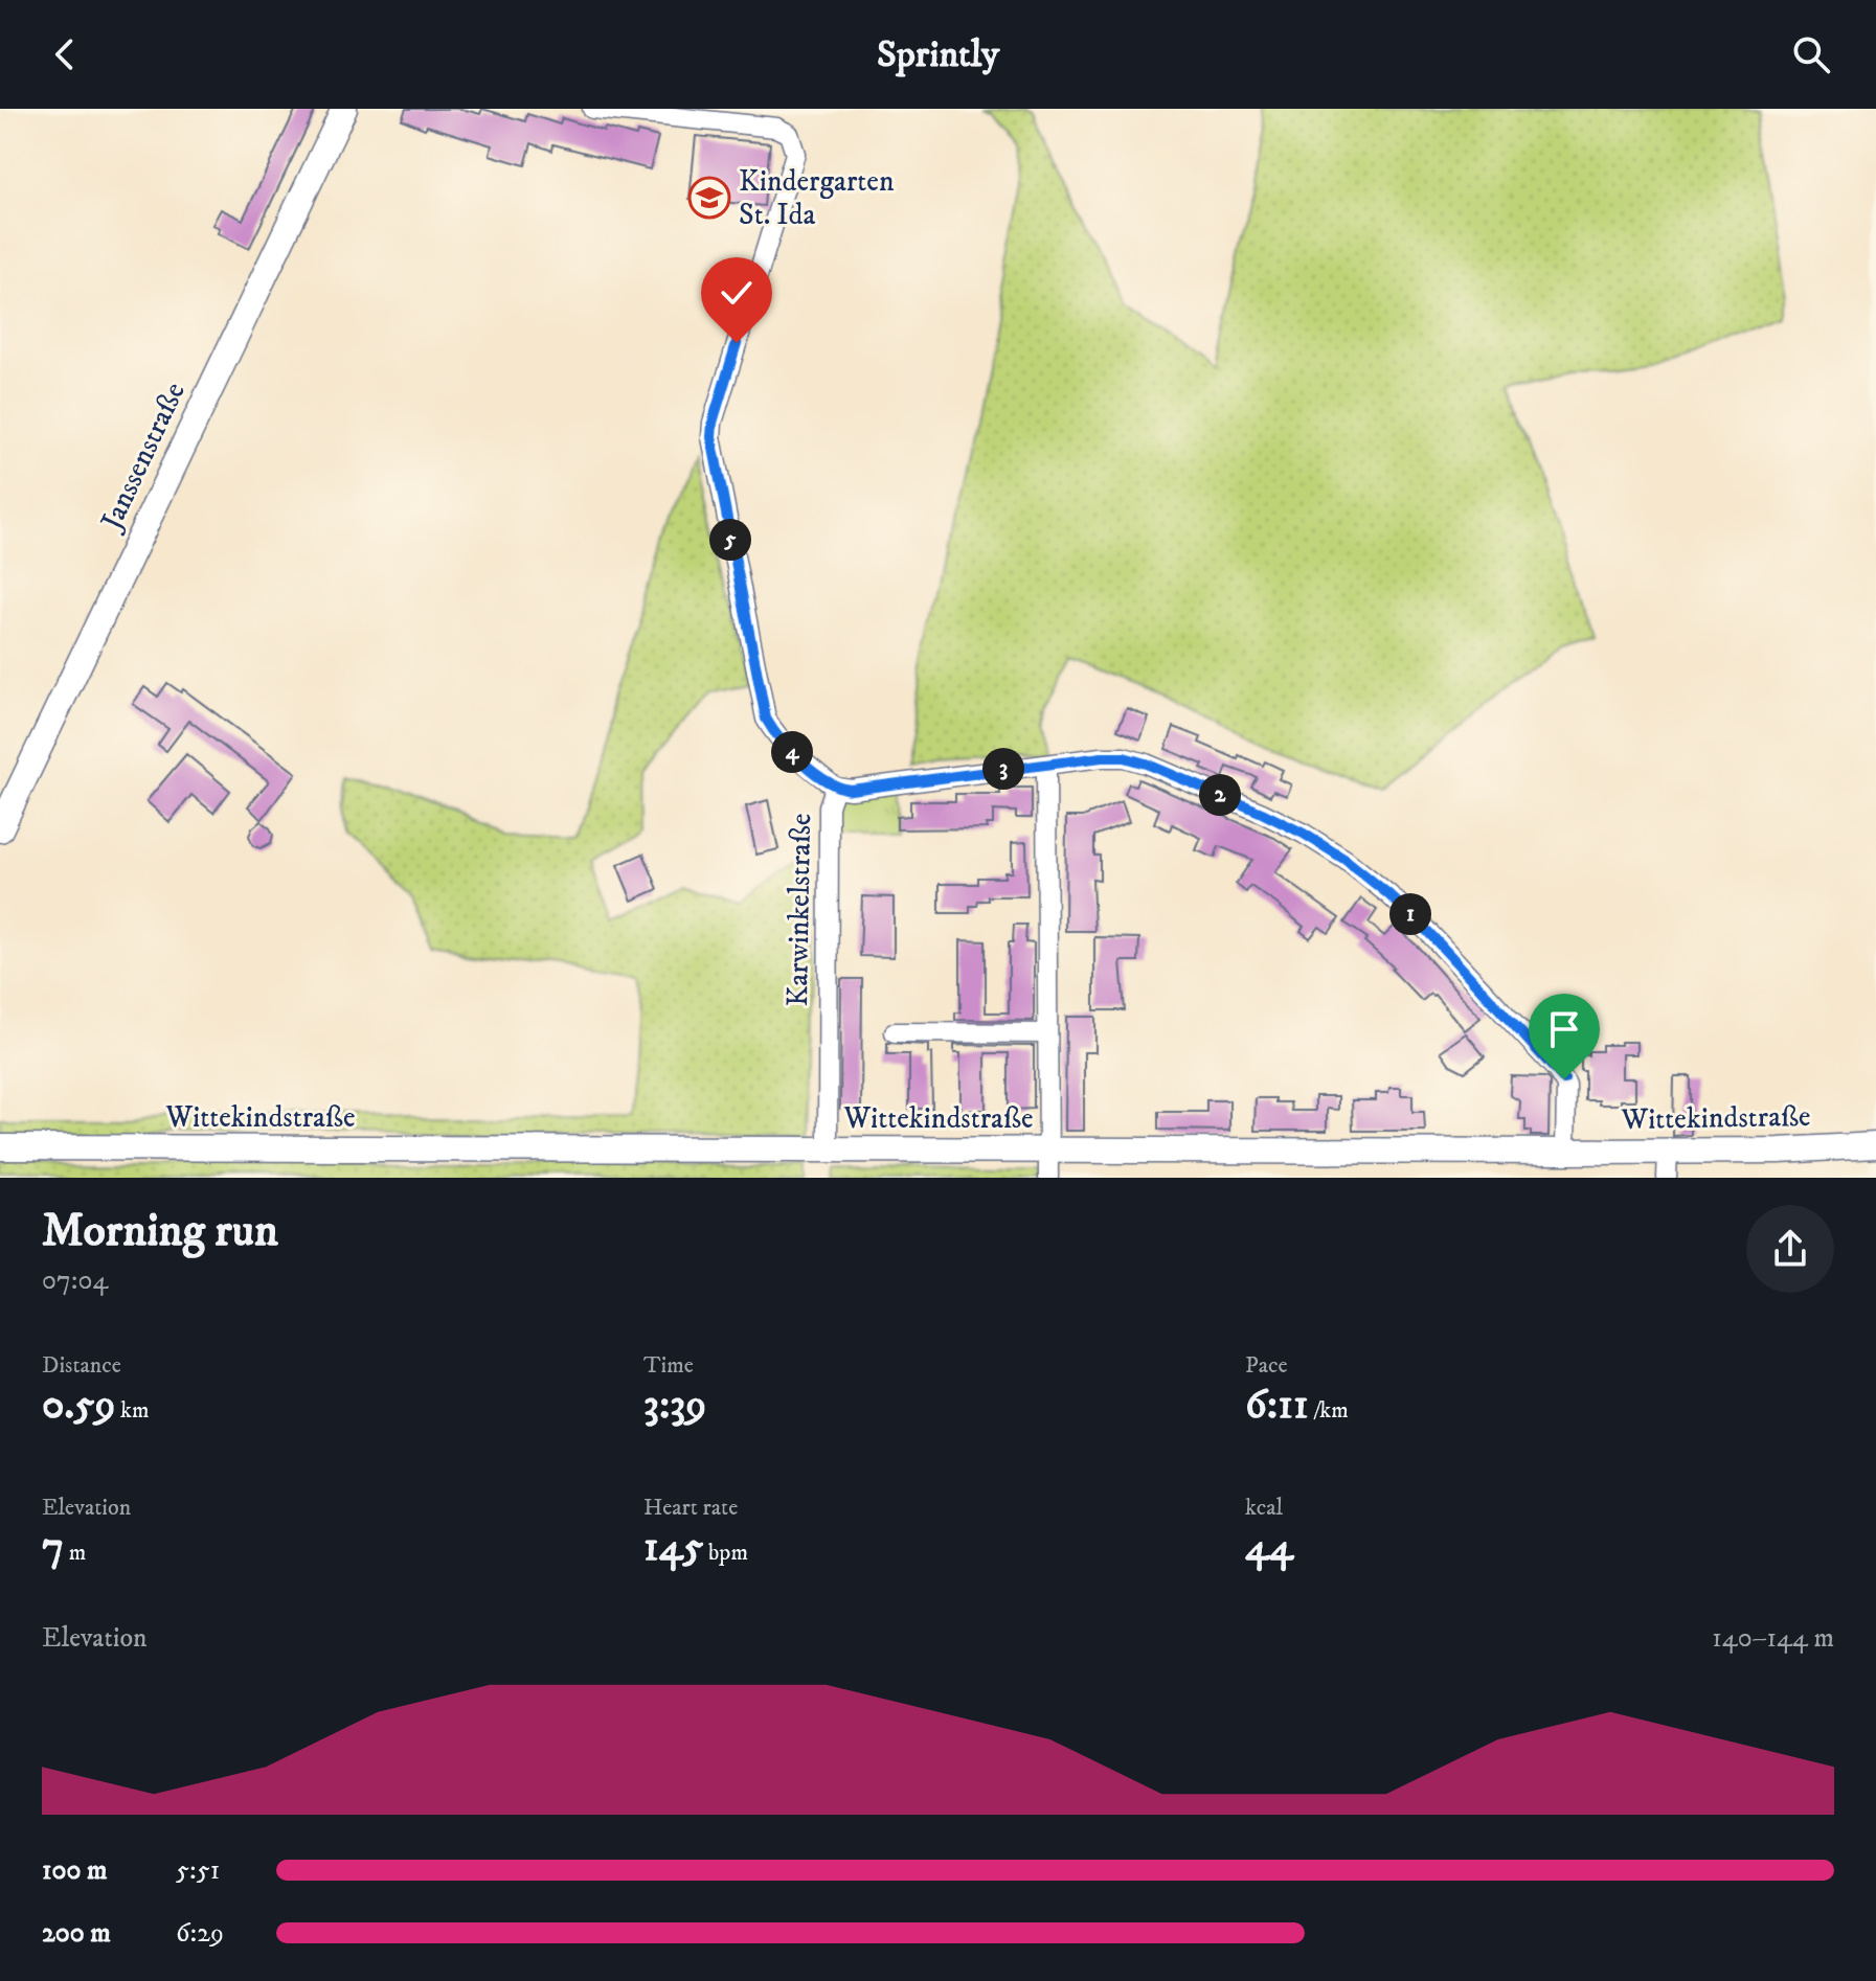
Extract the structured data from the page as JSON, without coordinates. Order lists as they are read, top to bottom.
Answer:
{
  "streets": {
    "main road": ["Janssenstraße", "Wittekindstraße"],
    "street": ["Karwinkelstraße"]
  },
  "crossings": [
    ["Karwinkelstraße", "Wittekindstraße"]
  ],
  "places": {
    "school or university": ["Kindergarten St. Ida"]
  },
  "page": {
    "header": "Sprintly",
    "pins": [
      "5",
      "4",
      "3",
      "2",
      "1"
    ],
    "heading": ["Morning run", "07:04"],
    "stats": [
      ["Distance", "0.59 km"],
      ["Time", "3:39"],
      ["Pace", "6:11 /km"],
      ["Elevation", "7 m"],
      ["Heart rate", "145 bpm"],
      ["kcal", "44"]
    ],
    "chart": ["Elevation", "140–144 m"],
    "list": [
      {
        "name": "100 m",
        "note": "5:51"
      },
      {
        "name": "200 m",
        "note": "6:29"
      }
    ]
  }
}
